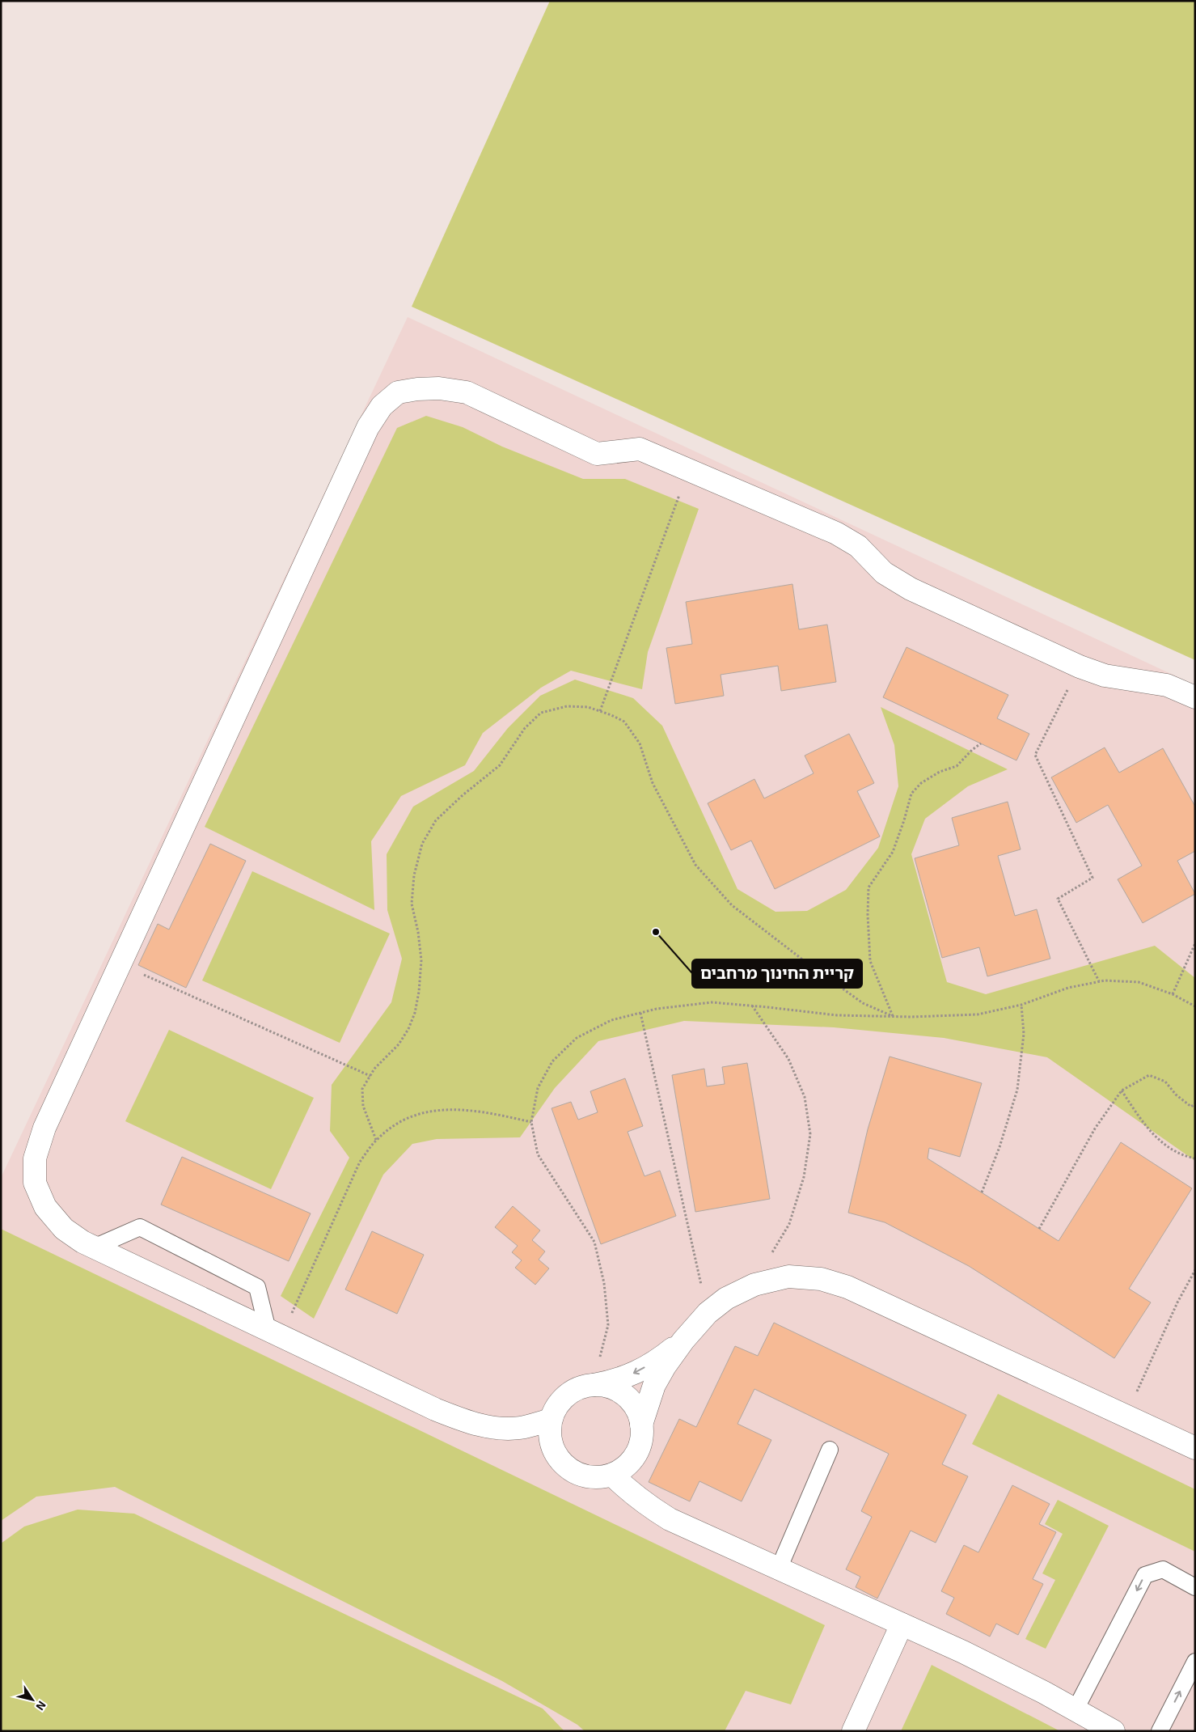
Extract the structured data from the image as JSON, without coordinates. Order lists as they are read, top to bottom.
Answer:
{
  "places": ["קריית החינוך מרחבים"],
  "north": "bottom right"
}
